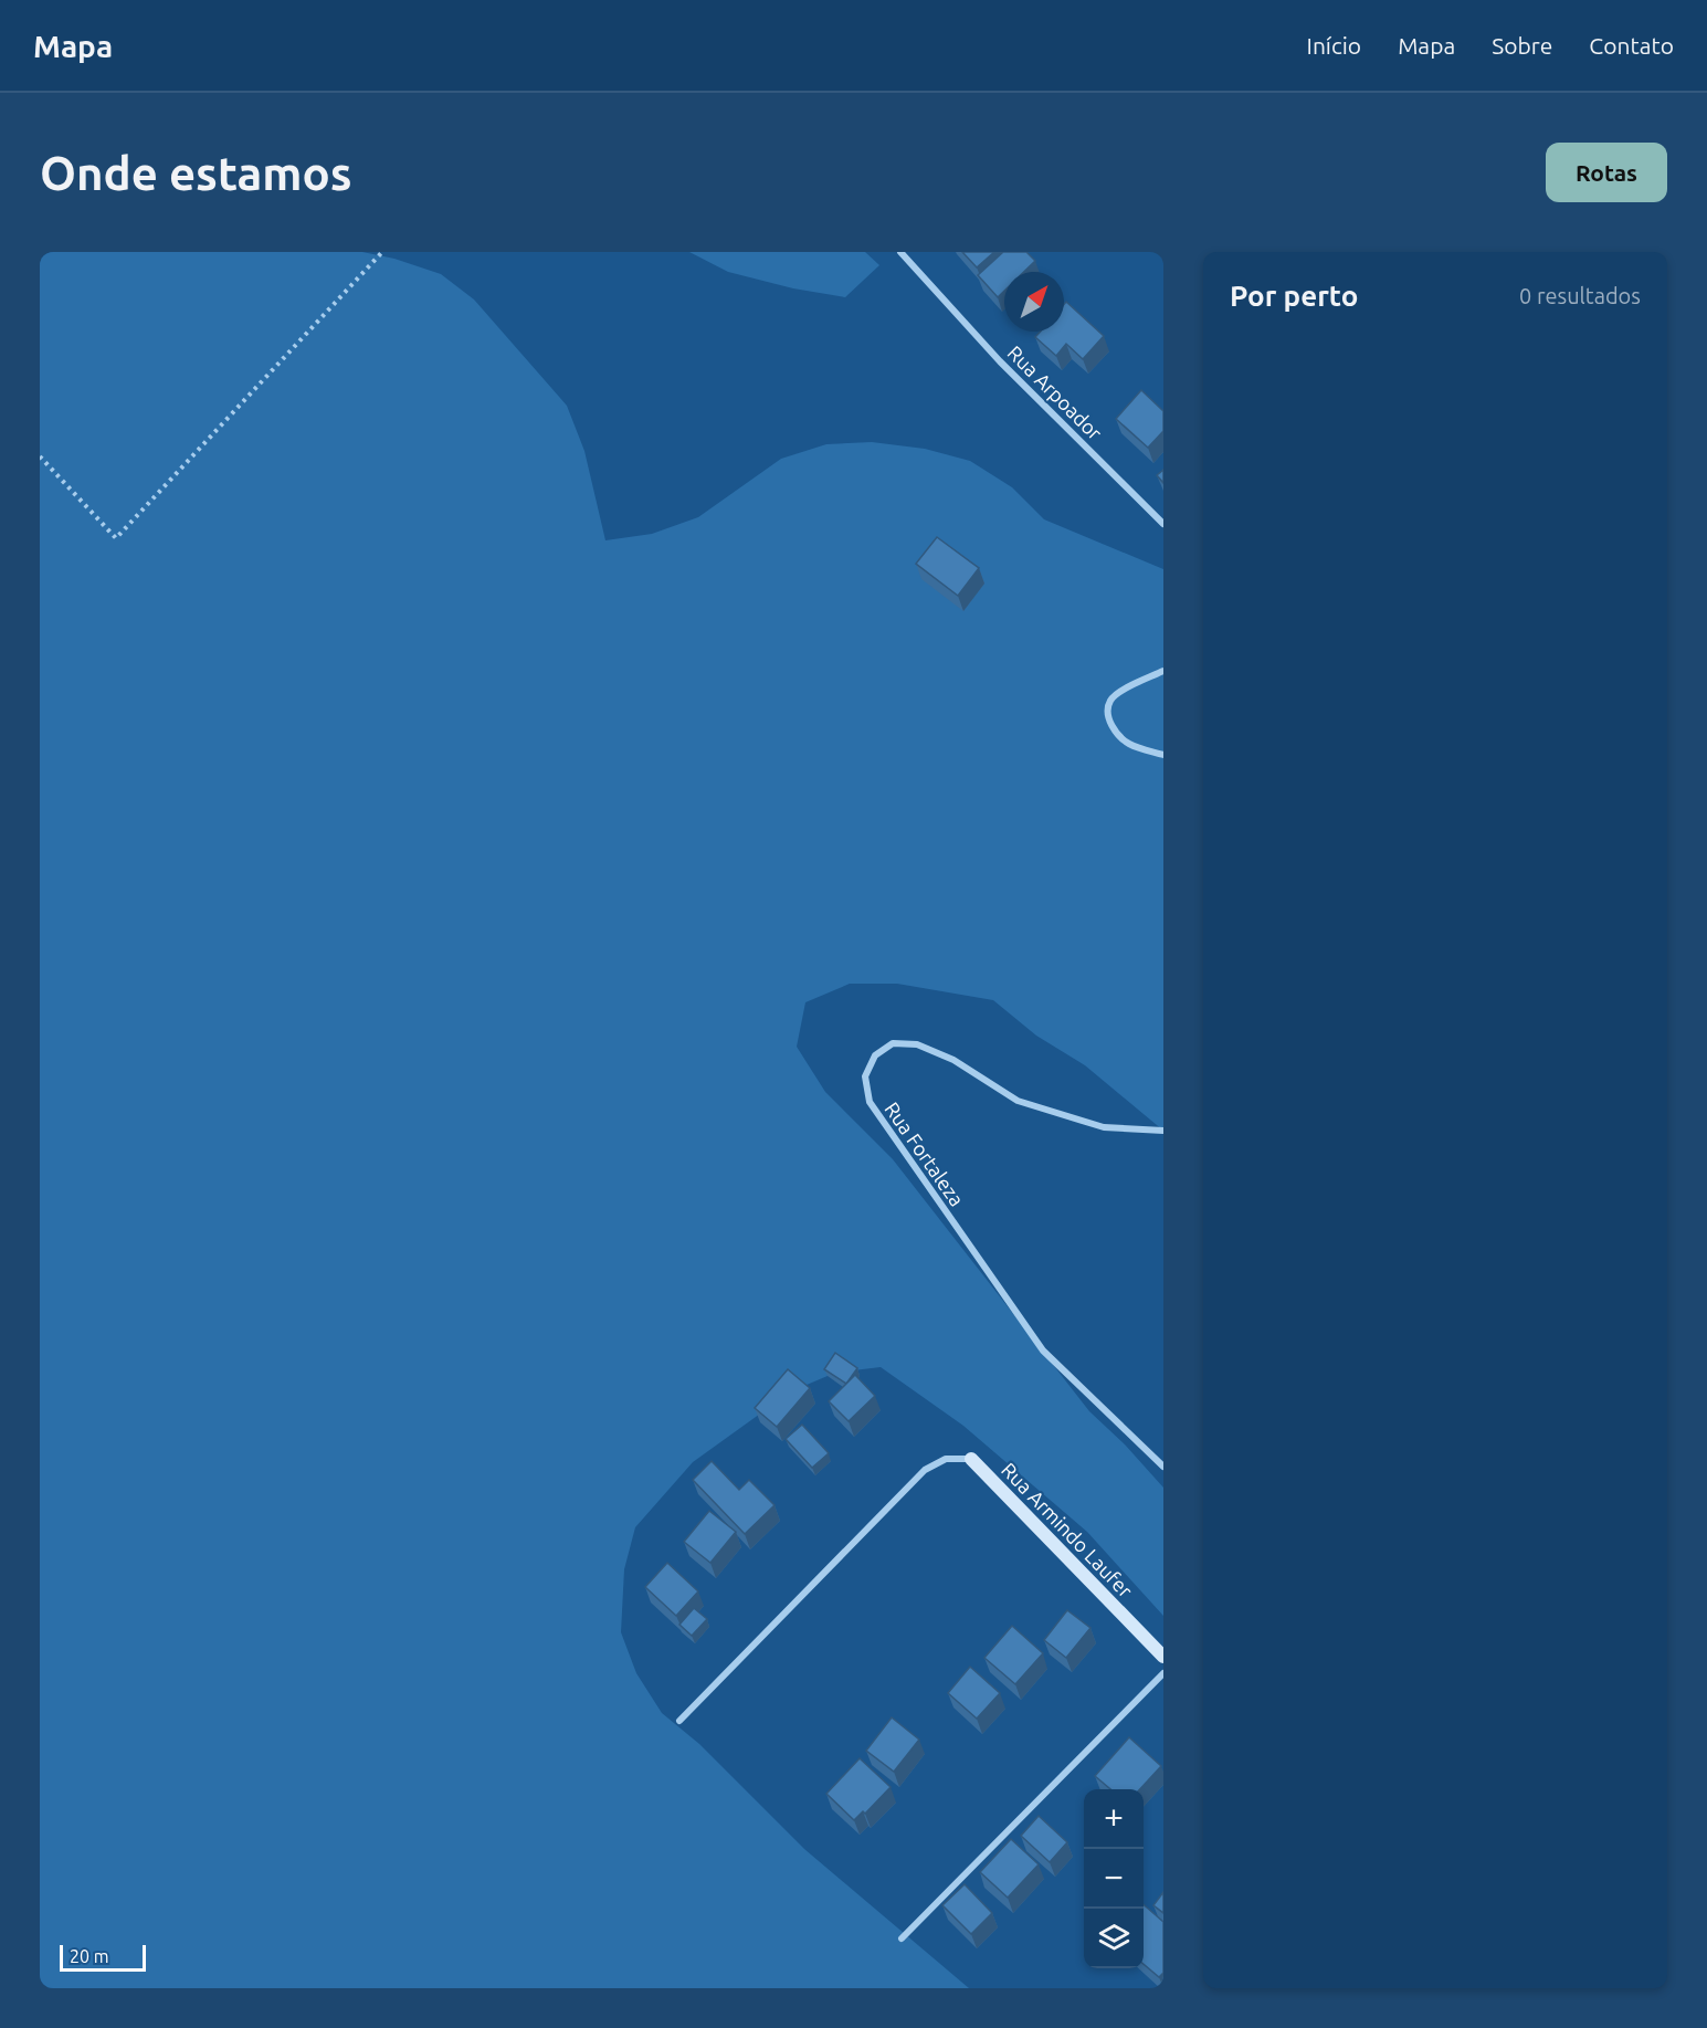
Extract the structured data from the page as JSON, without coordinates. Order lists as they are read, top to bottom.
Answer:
{
  "streets": {
    "street": ["Rua Arpoador", "Rua Fortaleza", "Rua Armindo Laufer"]
  },
  "scale_bar": "20 m",
  "north": "top right",
  "page": {
    "header": "Mapa",
    "nav": [
      "Início",
      "Mapa",
      "Sobre",
      "Contato"
    ],
    "buttons": "Rotas",
    "title": "Onde estamos",
    "heading": ["Por perto", "0 resultados"],
    "map_buttons": ["+", "−"],
    "scale": "20 m"
  }
}
